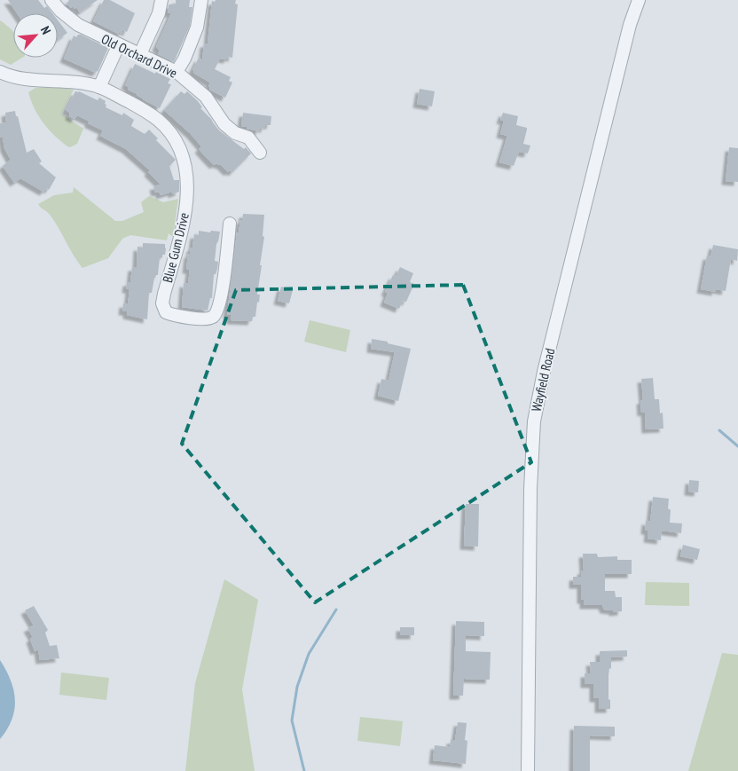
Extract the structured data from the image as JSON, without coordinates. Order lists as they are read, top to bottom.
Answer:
{
  "streets": {
    "street": ["Old Orchard Drive", "Blue Gum Drive", "Wayfield Road"]
  },
  "north": "top right"
}
